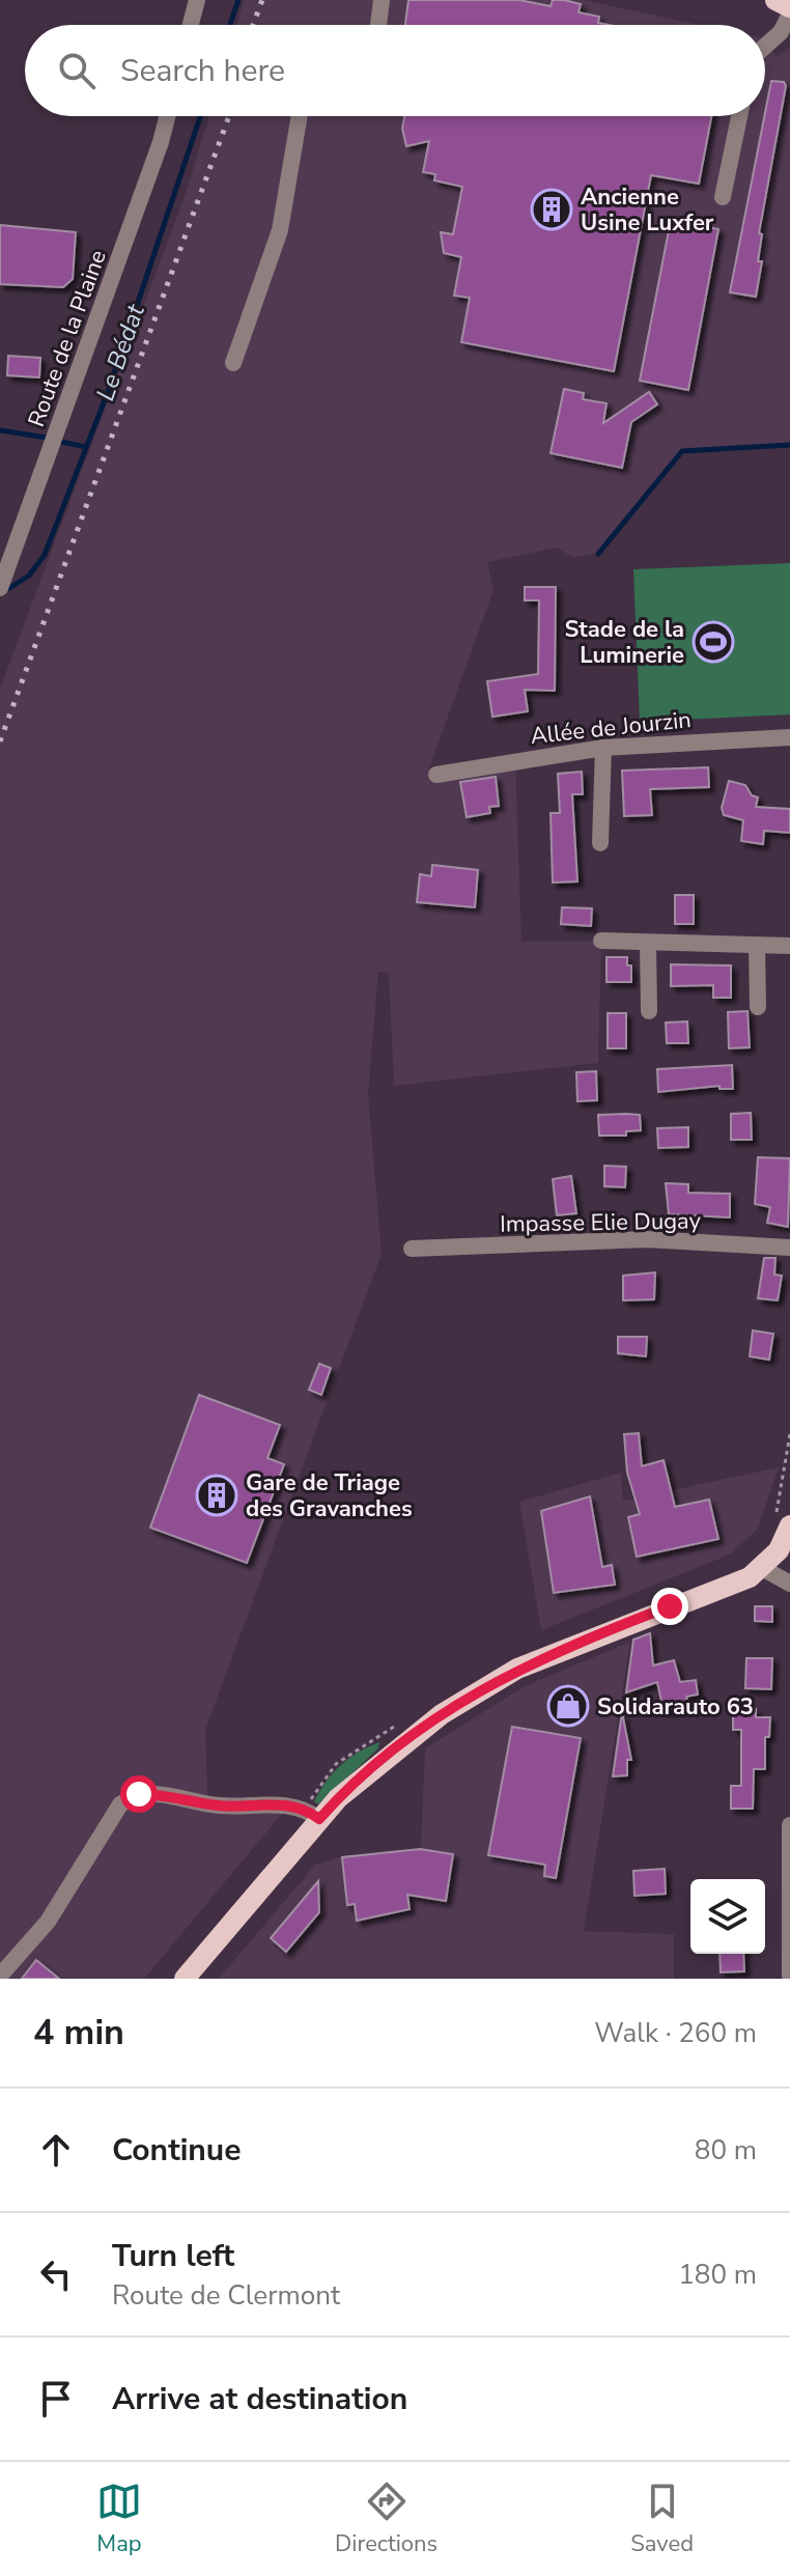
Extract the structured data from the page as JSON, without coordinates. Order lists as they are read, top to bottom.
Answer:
{
  "streets": {
    "street": ["Route de la Plaine", "Allée de Jourzin", "Impasse Elie Dugay"]
  },
  "water": ["Le Bédat"],
  "places": {
    "building": ["Ancienne Usine Luxfer", "Gare de Triage des Gravanches"],
    "sports": ["Stade de la Luminerie"],
    "shop": ["Solidarauto 63"]
  },
  "page": {
    "search": "Search here",
    "heading": ["4 min", "Walk · 260 m"],
    "list": [
      ["Continue", "80 m"],
      ["Turn left", "Route de Clermont", "180 m"],
      "Arrive at destination"
    ],
    "nav": ["Map", "Directions", "Saved"]
  }
}
